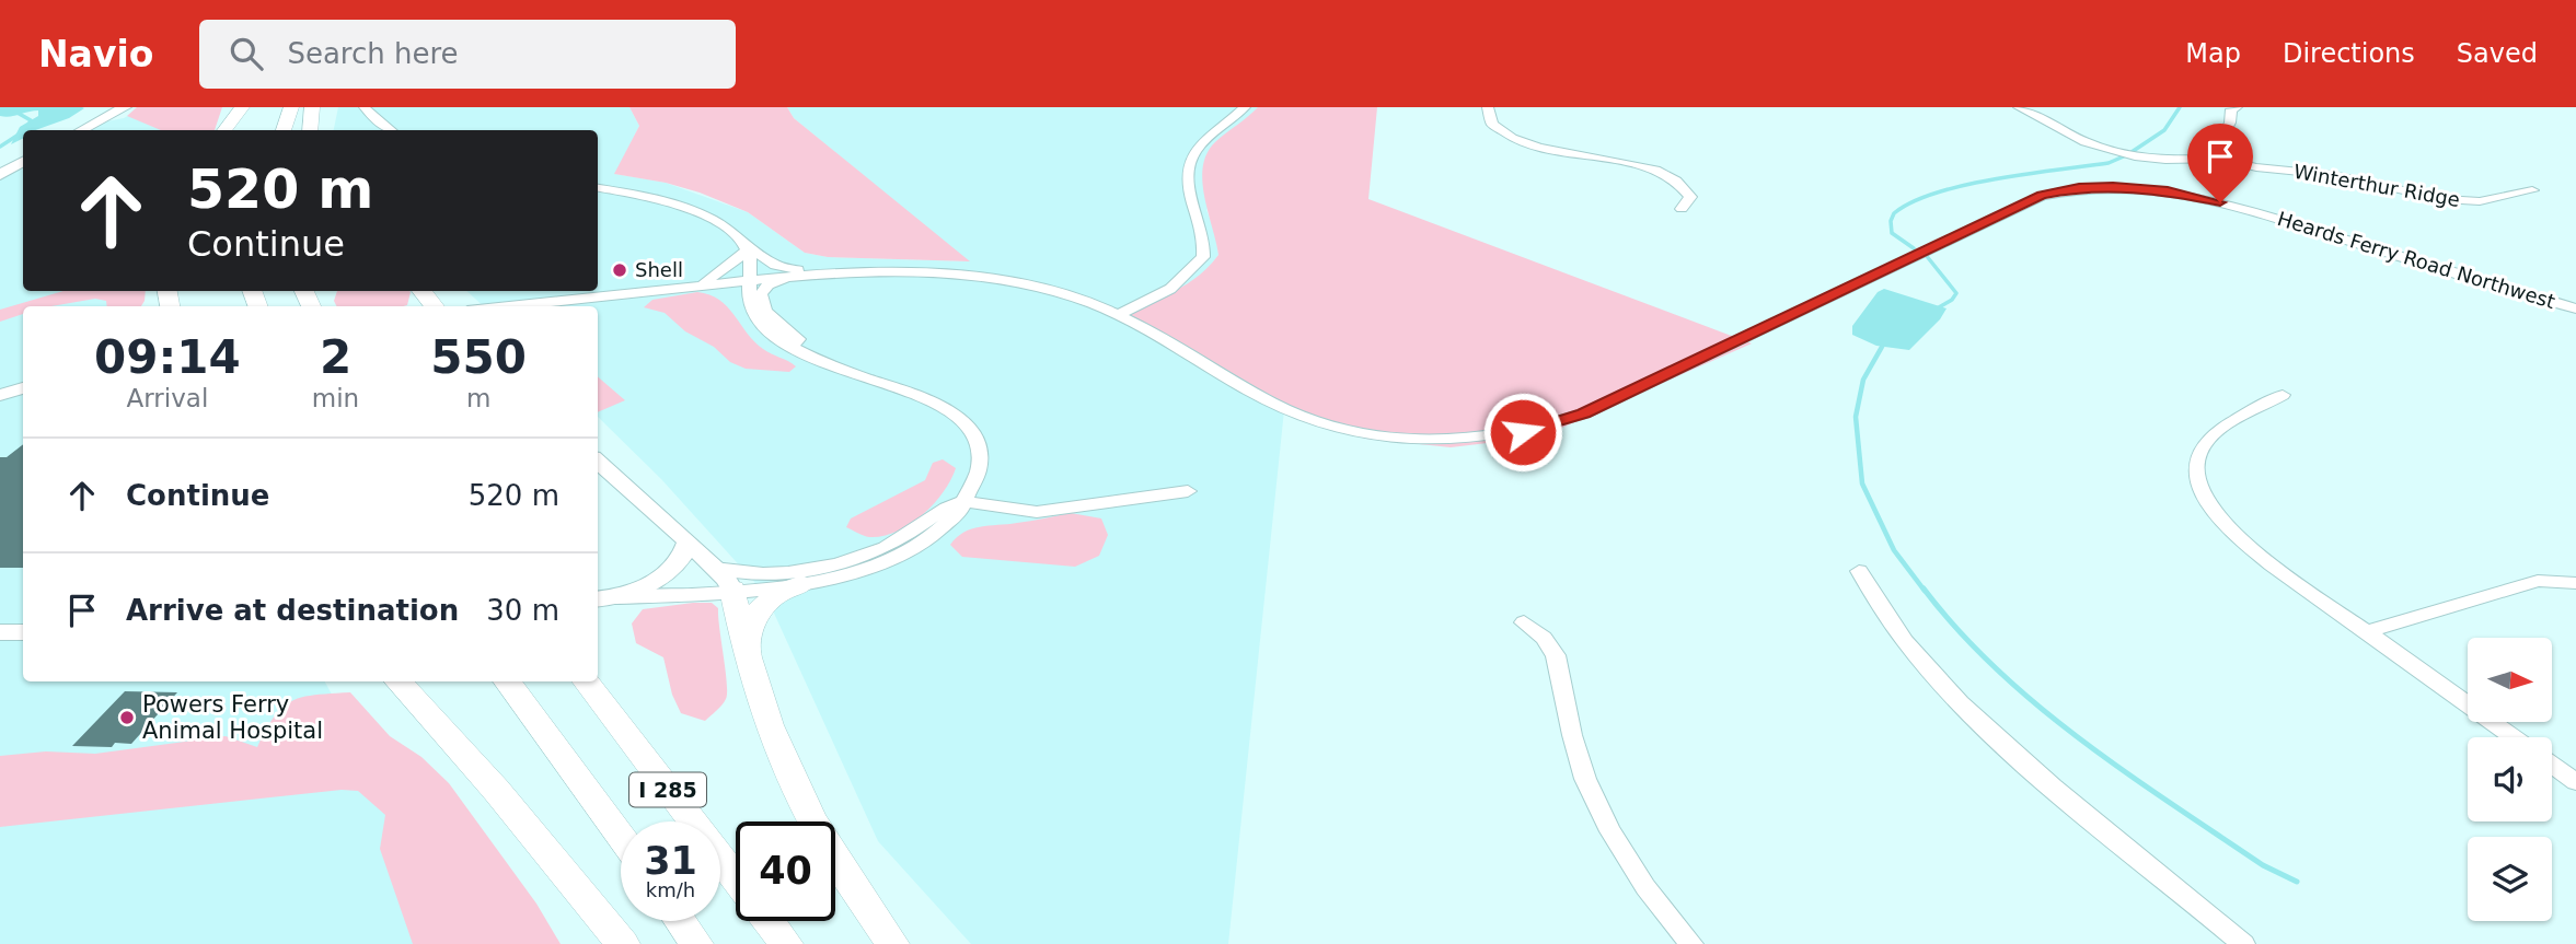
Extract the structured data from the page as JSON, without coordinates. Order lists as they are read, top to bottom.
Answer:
{
  "streets": {
    "highway": ["I 285"],
    "street": ["Winterthur Ridge", "Heards Ferry Road Northwest"]
  },
  "crossings": [
    ["Winterthur Ridge", "Heards Ferry Road Northwest"]
  ],
  "places": ["Shell", "Powers Ferry Animal Hospital"],
  "north": "right",
  "page": {
    "header": "Navio",
    "search": "Search here",
    "nav": ["Map", "Directions", "Saved"],
    "turn": ["520 m", "Continue"],
    "eta": [
      "09:14",
      "Arrival",
      "2",
      "min",
      "550",
      "m"
    ],
    "list": [
      {
        "name": "Continue",
        "value": "520 m"
      },
      {
        "name": "Arrive at destination",
        "value": "30 m"
      }
    ],
    "speed": "31 km/h",
    "limit": "40"
  }
}
